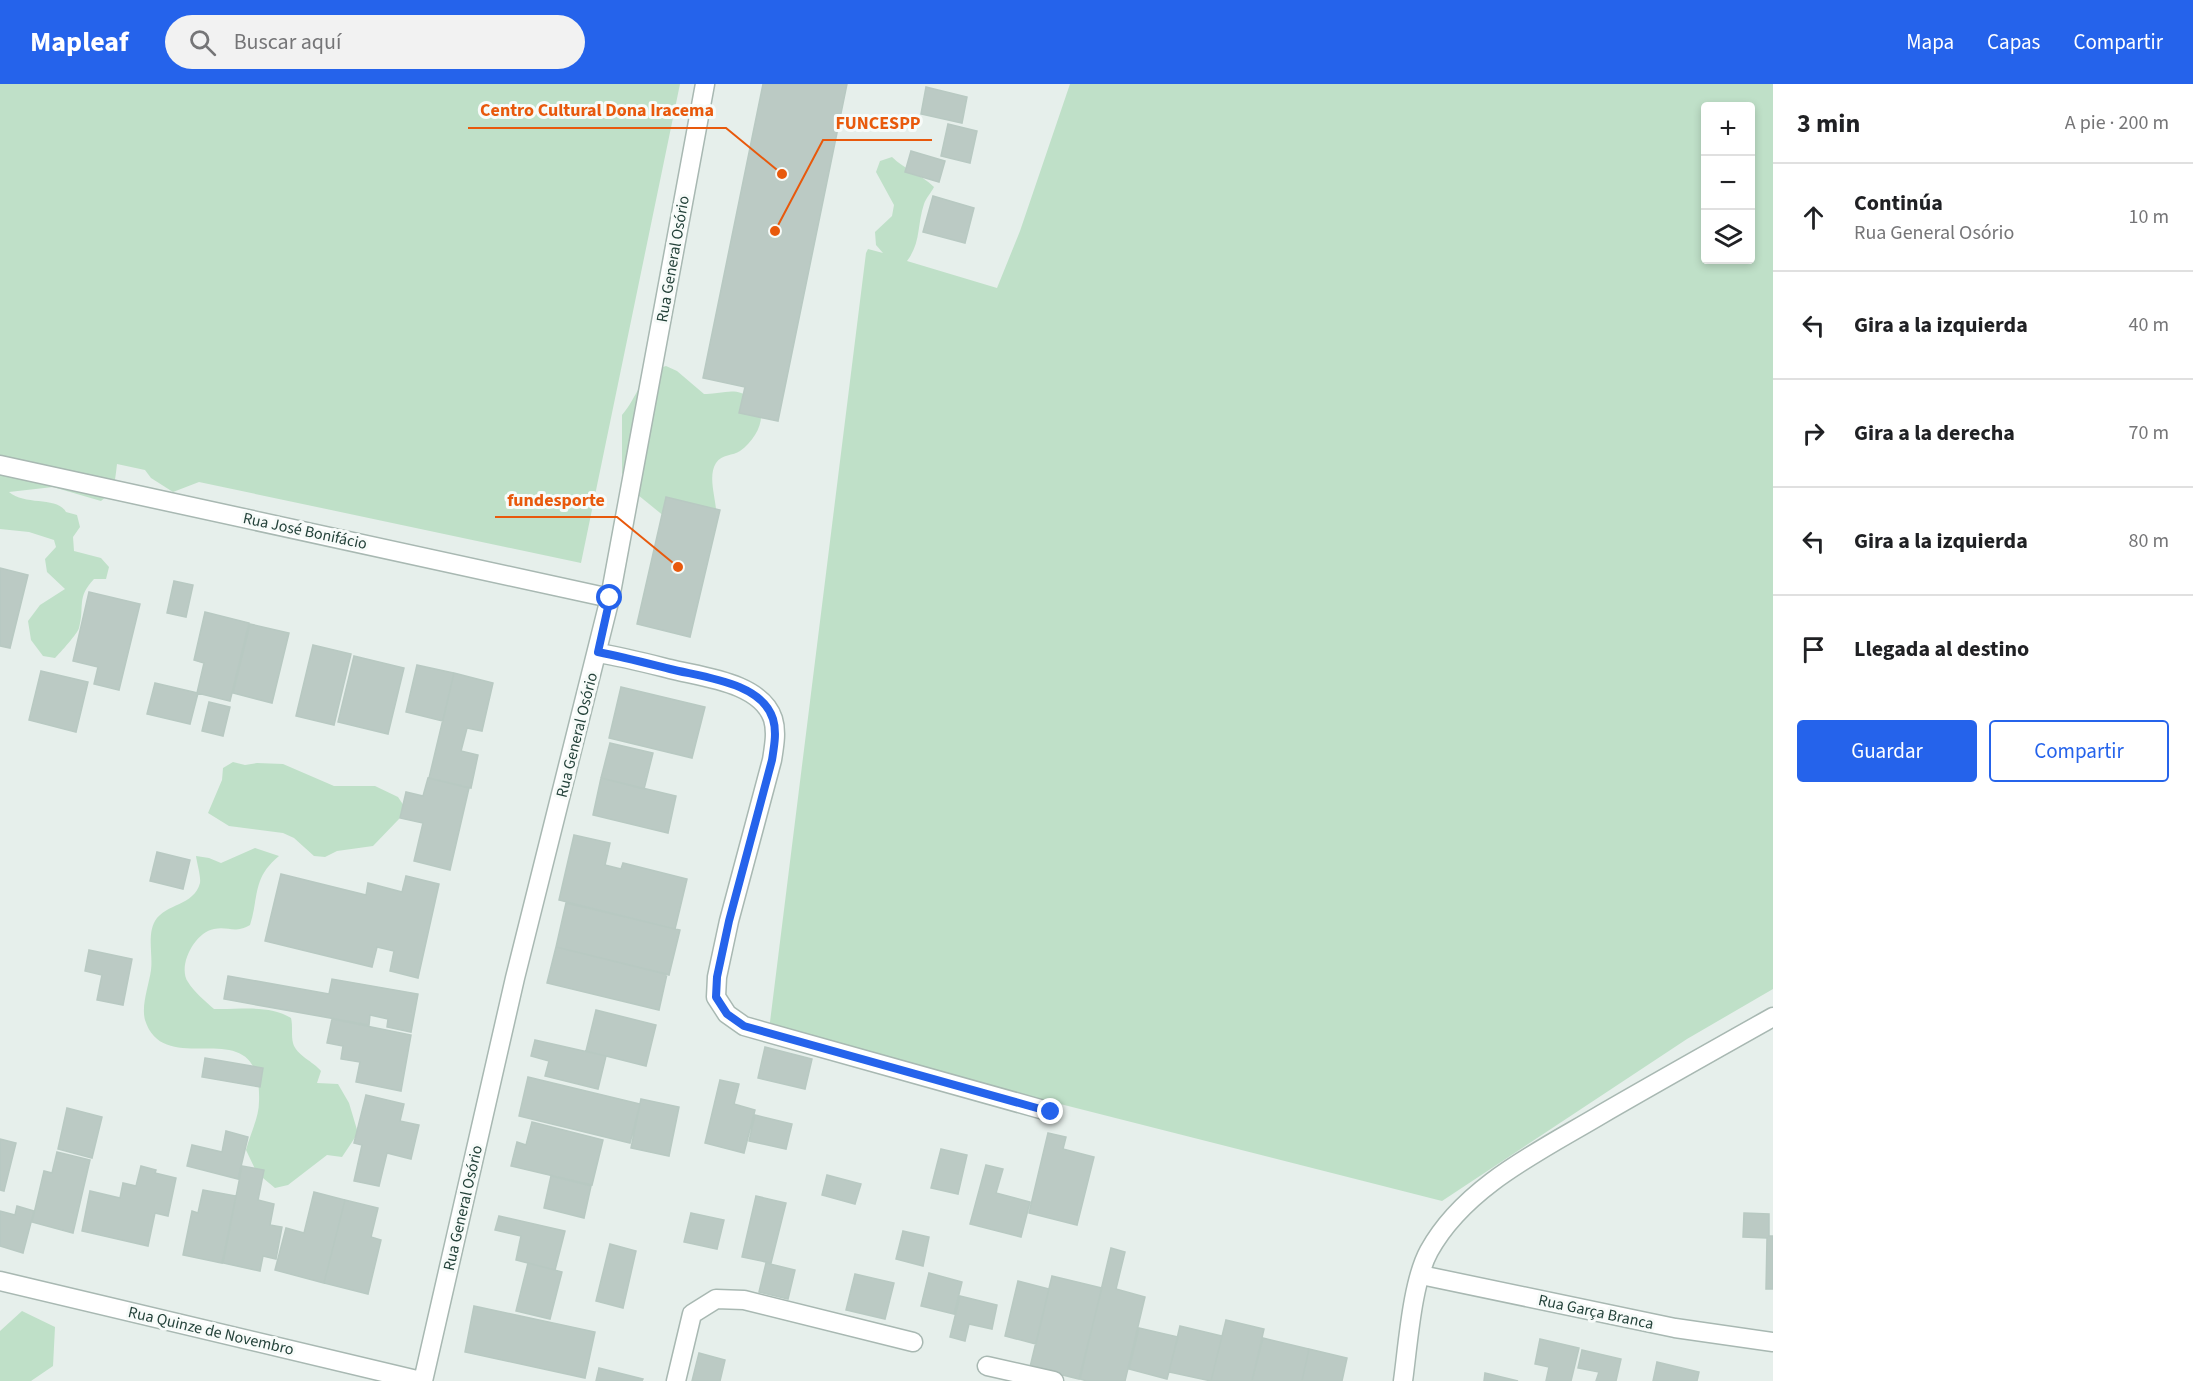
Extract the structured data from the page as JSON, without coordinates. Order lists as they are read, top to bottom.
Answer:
{
  "streets": {
    "street": [
      "Rua General Osório",
      "Rua José Bonifácio",
      "Rua Garça Branca",
      "Rua Quinze de Novembro"
    ]
  },
  "crossings": [
    ["Rua General Osório", "Rua José Bonifácio"],
    ["Rua General Osório", "Rua Quinze de Novembro"]
  ],
  "places": ["Centro Cultural Dona Iracema", "FUNCESPP", "fundesporte"],
  "page": {
    "header": "Mapleaf",
    "search": "Buscar aquí",
    "nav": ["Mapa", "Capas", "Compartir"],
    "heading": ["3 min", "A pie · 200 m"],
    "map_buttons": ["+", "−"],
    "list": [
      ["Continúa", "Rua General Osório", "10 m"],
      ["Gira a la izquierda", "40 m"],
      ["Gira a la derecha", "70 m"],
      ["Gira a la izquierda", "80 m"],
      "Llegada al destino"
    ],
    "buttons": ["Guardar", "Compartir"]
  }
}
